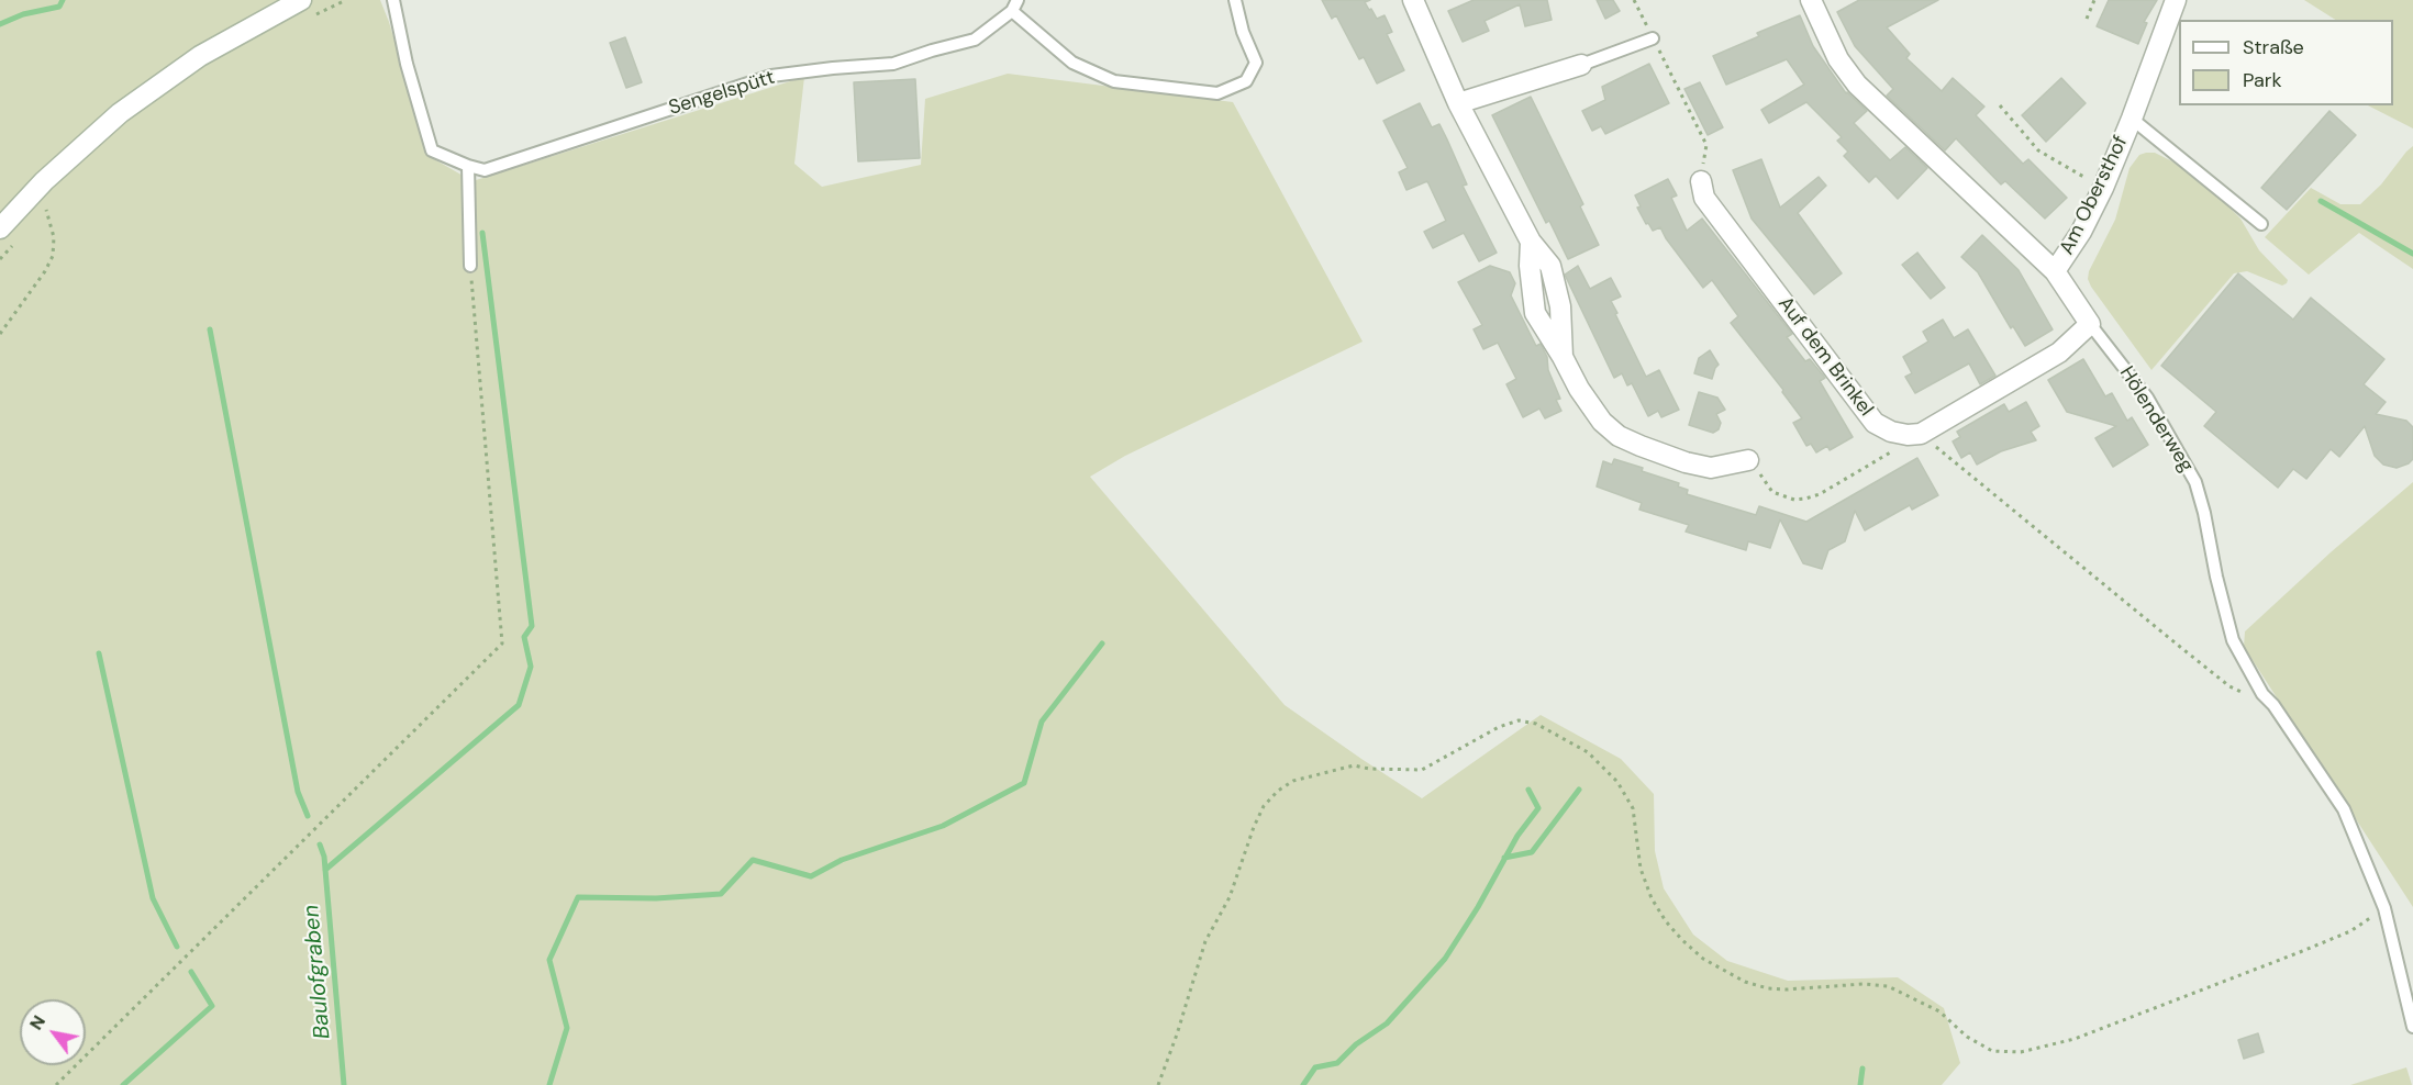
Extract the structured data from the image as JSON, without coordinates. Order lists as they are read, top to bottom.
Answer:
{
  "streets": {
    "street": ["Am Obersthof", "Auf dem Brinkel", "Hölenderweg"],
    "lane": ["Sengelspütt"]
  },
  "crossings": [
    ["Am Obersthof", "Hölenderweg"]
  ],
  "water": ["Baulofgraben"],
  "legend": ["Straße", "Park"],
  "north": "top left"
}
